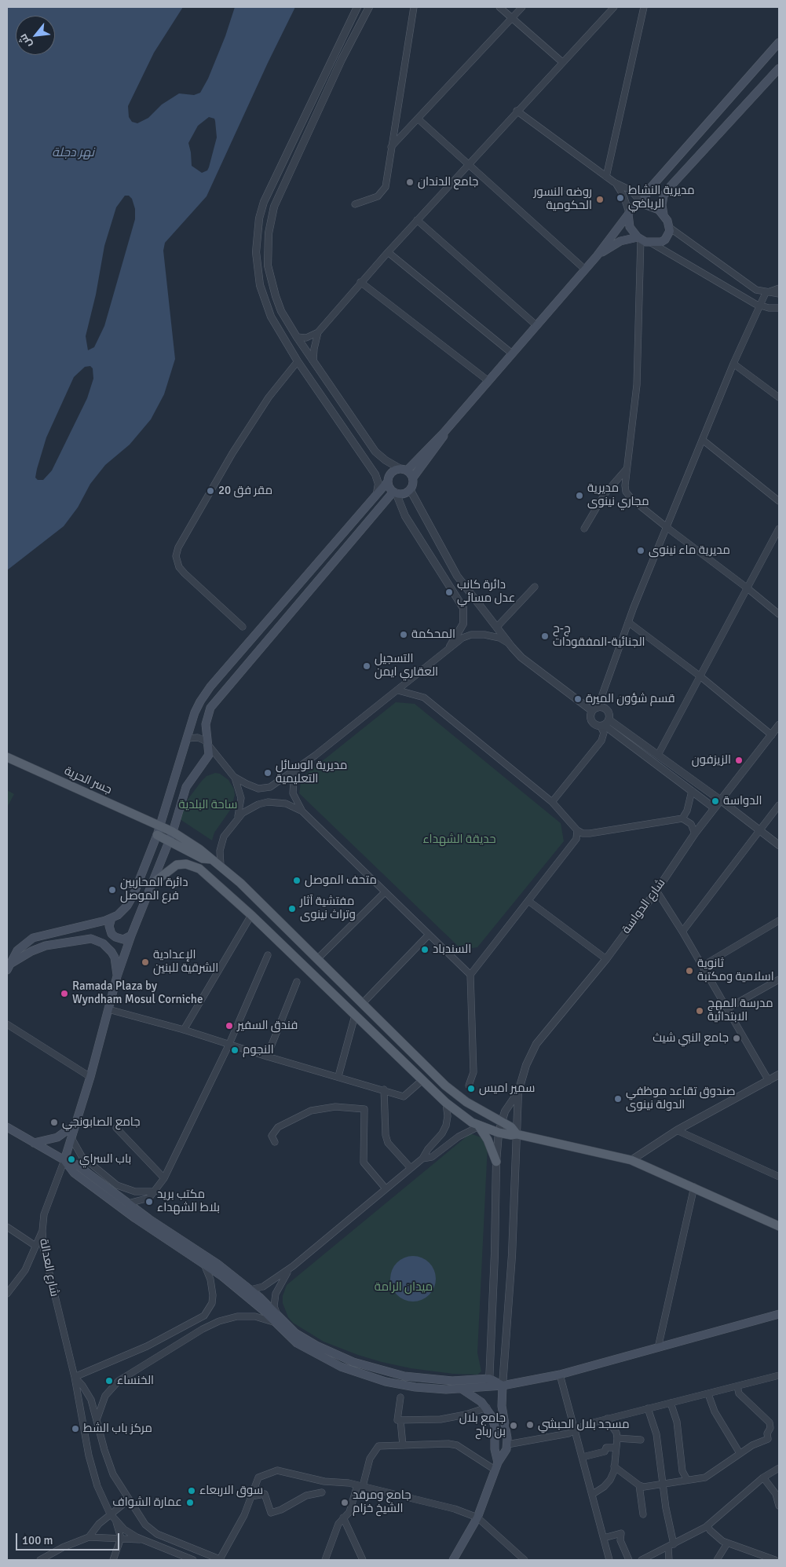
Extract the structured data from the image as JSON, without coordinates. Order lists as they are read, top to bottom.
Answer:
{
  "streets": {
    "main road": ["جسر الحرية"],
    "street": ["شارع الدواسة", "شارع العدالة"]
  },
  "crossings": [
    ["جسر الحرية", "شارع الدواسة"]
  ],
  "water": ["نهر دجلة"],
  "parks": ["ساحة البلدية", "حديقة الشهداء", "ميدان الرامة"],
  "places": [
    "جامع الدندان",
    "مديرية النشاط الرياضي",
    "روضه النسور الحكومية",
    "مقر فق 20",
    "مديرية مجاري نينوى",
    "مديرية ماء نينوى",
    "دائرة كانب عدل مسائي",
    "المحكمة",
    "ج-ح الجنائية-المفقودات",
    "التسجيل العقاري ايمن",
    "قسم شؤون الميرة",
    "الزيزفون",
    "مديرية الوسائل التعليمية",
    "الدواسة",
    "متحف الموصل",
    "دائرة المحاربين فرع الموصل",
    "مفتشية آثار وتراث نينوى",
    "السندباد",
    "الإعدادية الشرقية للبنين",
    "ثانوية اسلامية ومكتبة",
    "Ramada Plaza by Wyndham Mosul Corniche",
    "مدرسة المهج الابتدائية",
    "فندق السفير",
    "جامع النبي شيث",
    "النجوم",
    "سمير اميس",
    "صندوق تقاعد موظفي الدولة نينوى",
    "جامع الصابونجي",
    "باب السراي",
    "مكتب بريد بلاط الشهداء",
    "الخنساء",
    "مسجد بلال الحبشي",
    "جامع بلال بن رباح",
    "مركز باب الشط",
    "سوق الاربعاء",
    "عمارة الشواف",
    "جامع ومرقد الشيخ خزام"
  ],
  "scale_bar": "100 m",
  "north": "bottom left"
}
